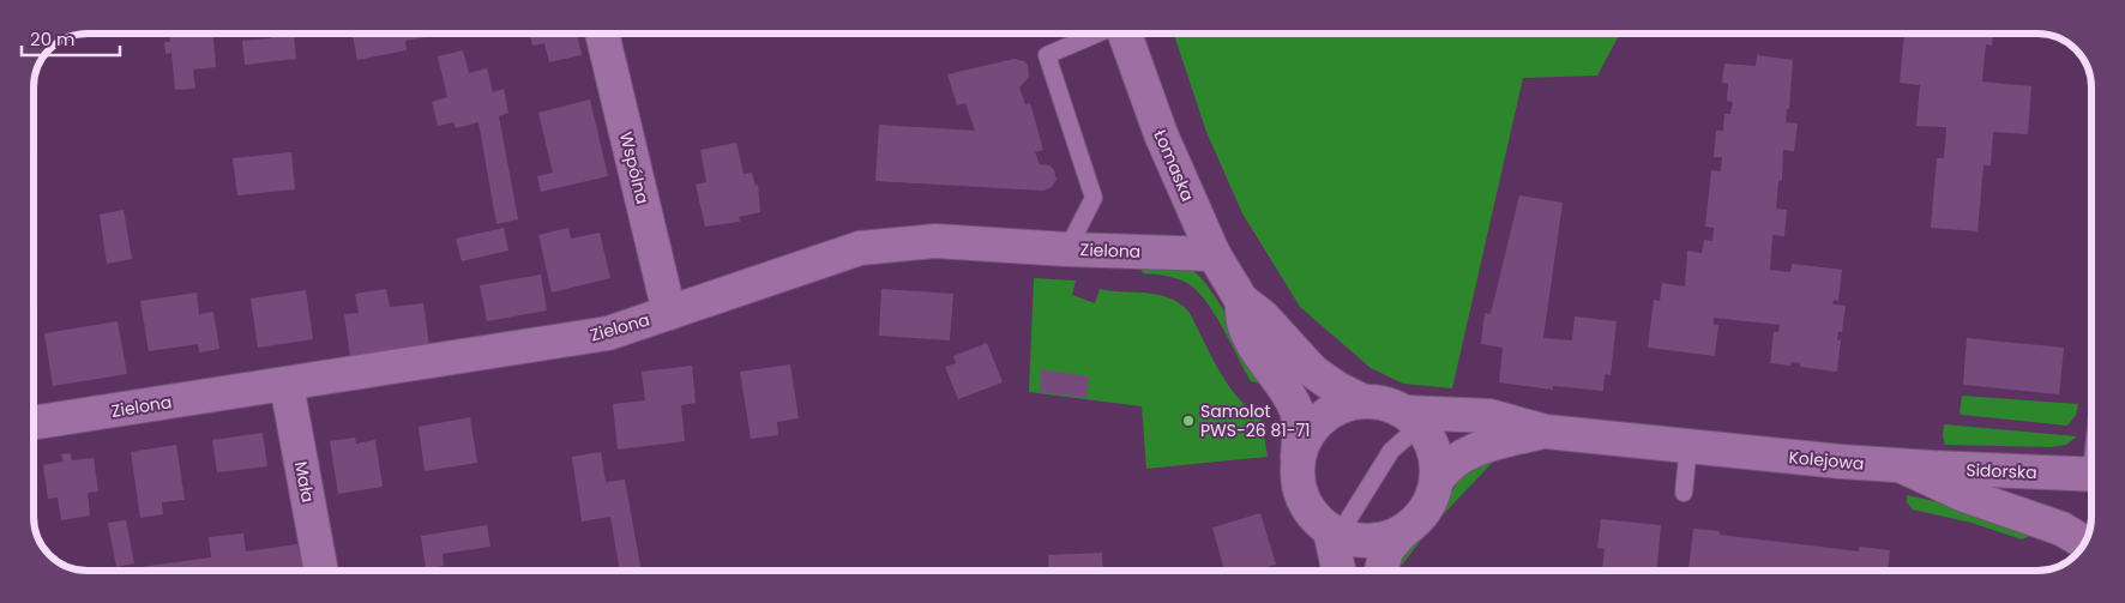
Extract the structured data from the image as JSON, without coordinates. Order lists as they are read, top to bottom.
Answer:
{
  "streets": {
    "street": [
      "Łomaska",
      "Wspólna",
      "Zielona",
      "Kolejowa",
      "Sidorska",
      "Mała"
    ]
  },
  "crossings": [
    ["Łomaska", "Zielona"],
    ["Łomaska", "Kolejowa"],
    ["Wspólna", "Zielona"],
    ["Zielona", "Mała"],
    ["Kolejowa", "Sidorska"]
  ],
  "places": ["Samolot PWS-26 81-71"],
  "scale_bar": "20 m"
}
